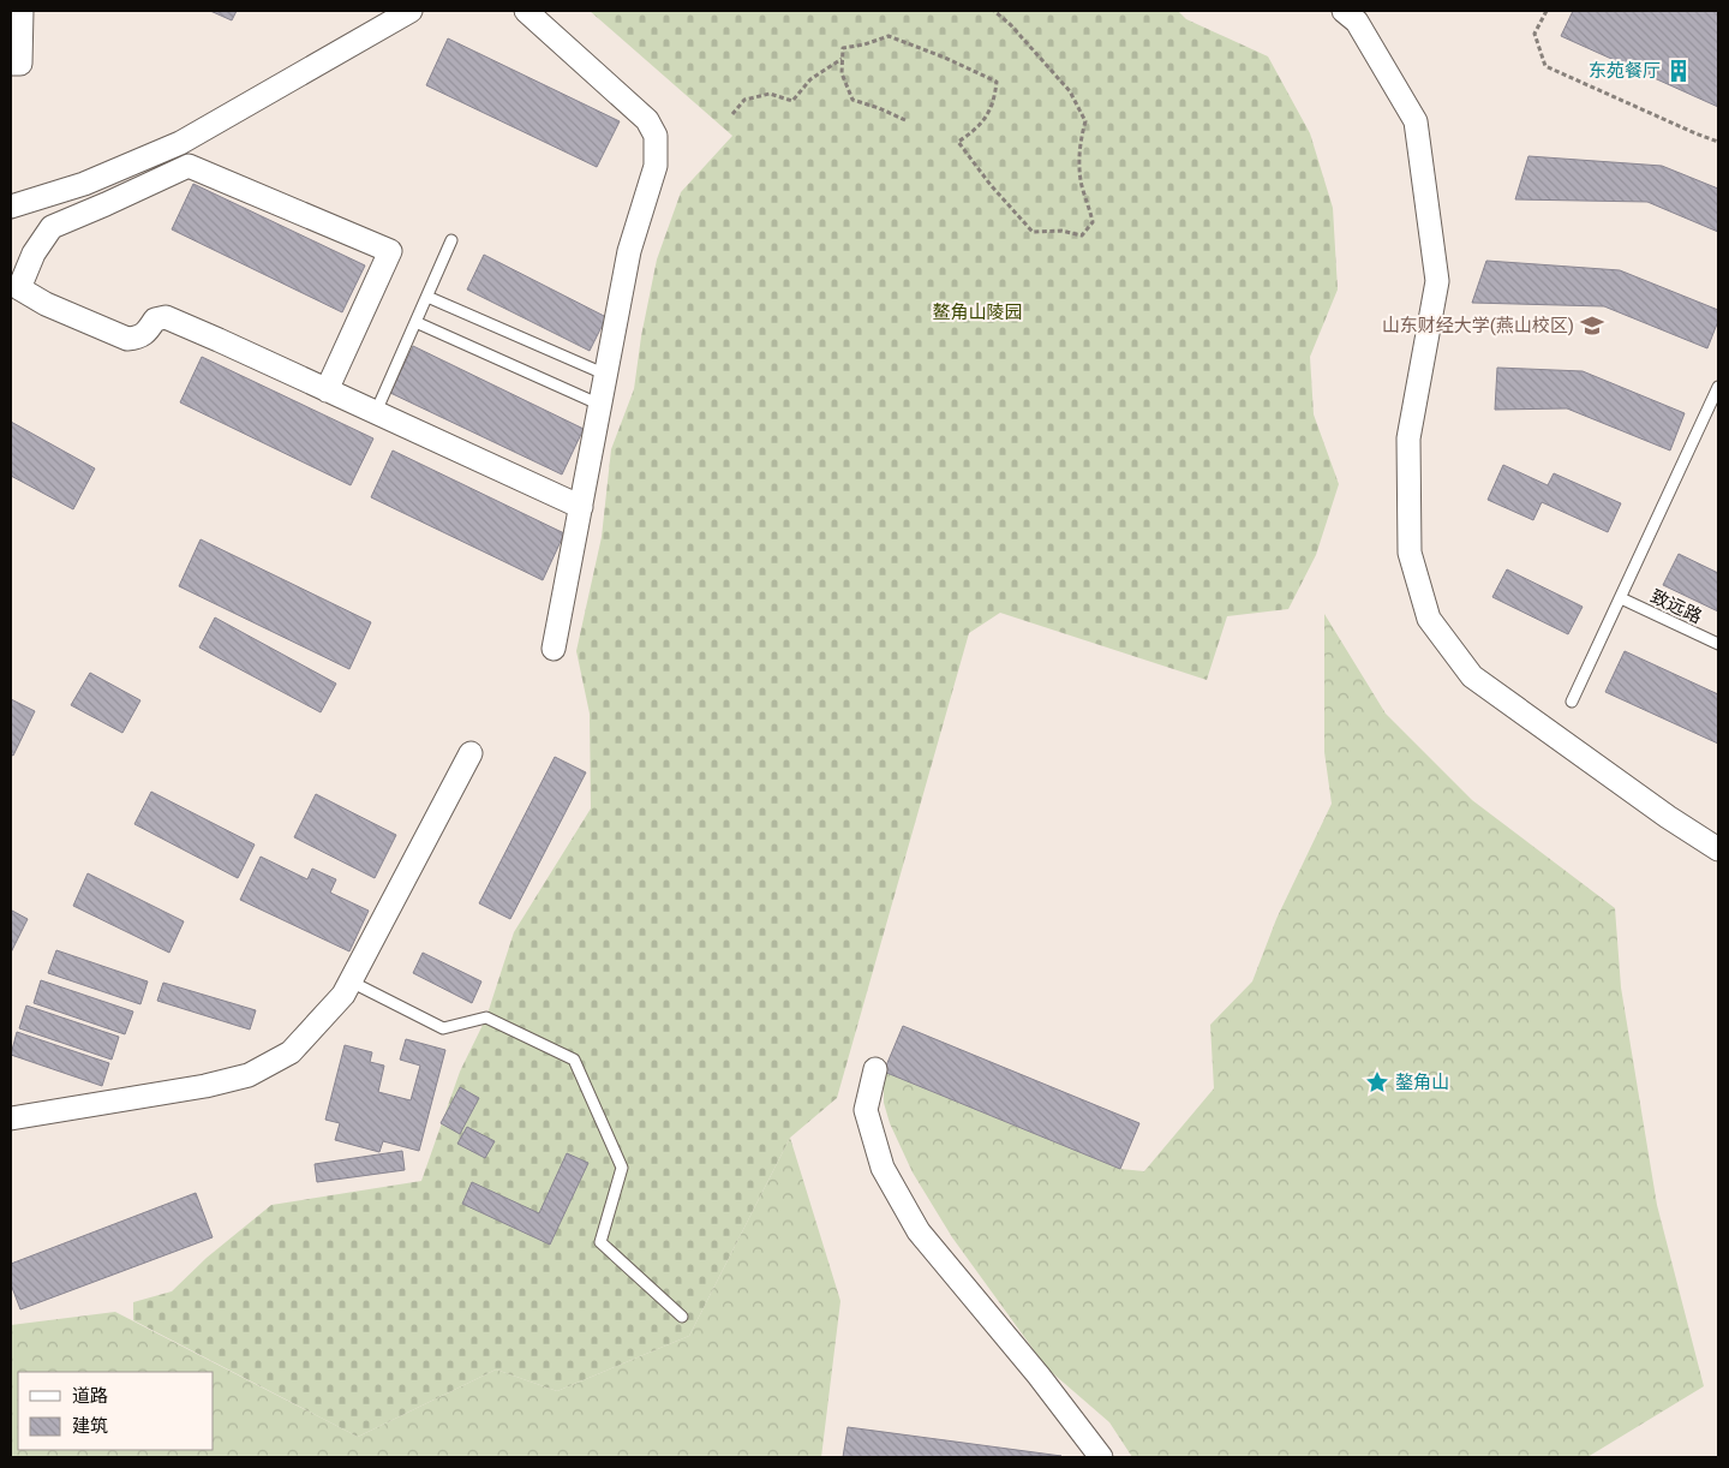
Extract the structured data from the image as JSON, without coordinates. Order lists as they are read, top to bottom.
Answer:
{
  "streets": {
    "lane": ["致远路"]
  },
  "parks": ["鳌角山陵园"],
  "places": {
    "building": ["东苑餐厅"],
    "school or university": ["山东财经大学(燕山校区)"],
    "place": ["鏊角山"]
  },
  "legend": ["道路", "建筑"]
}
